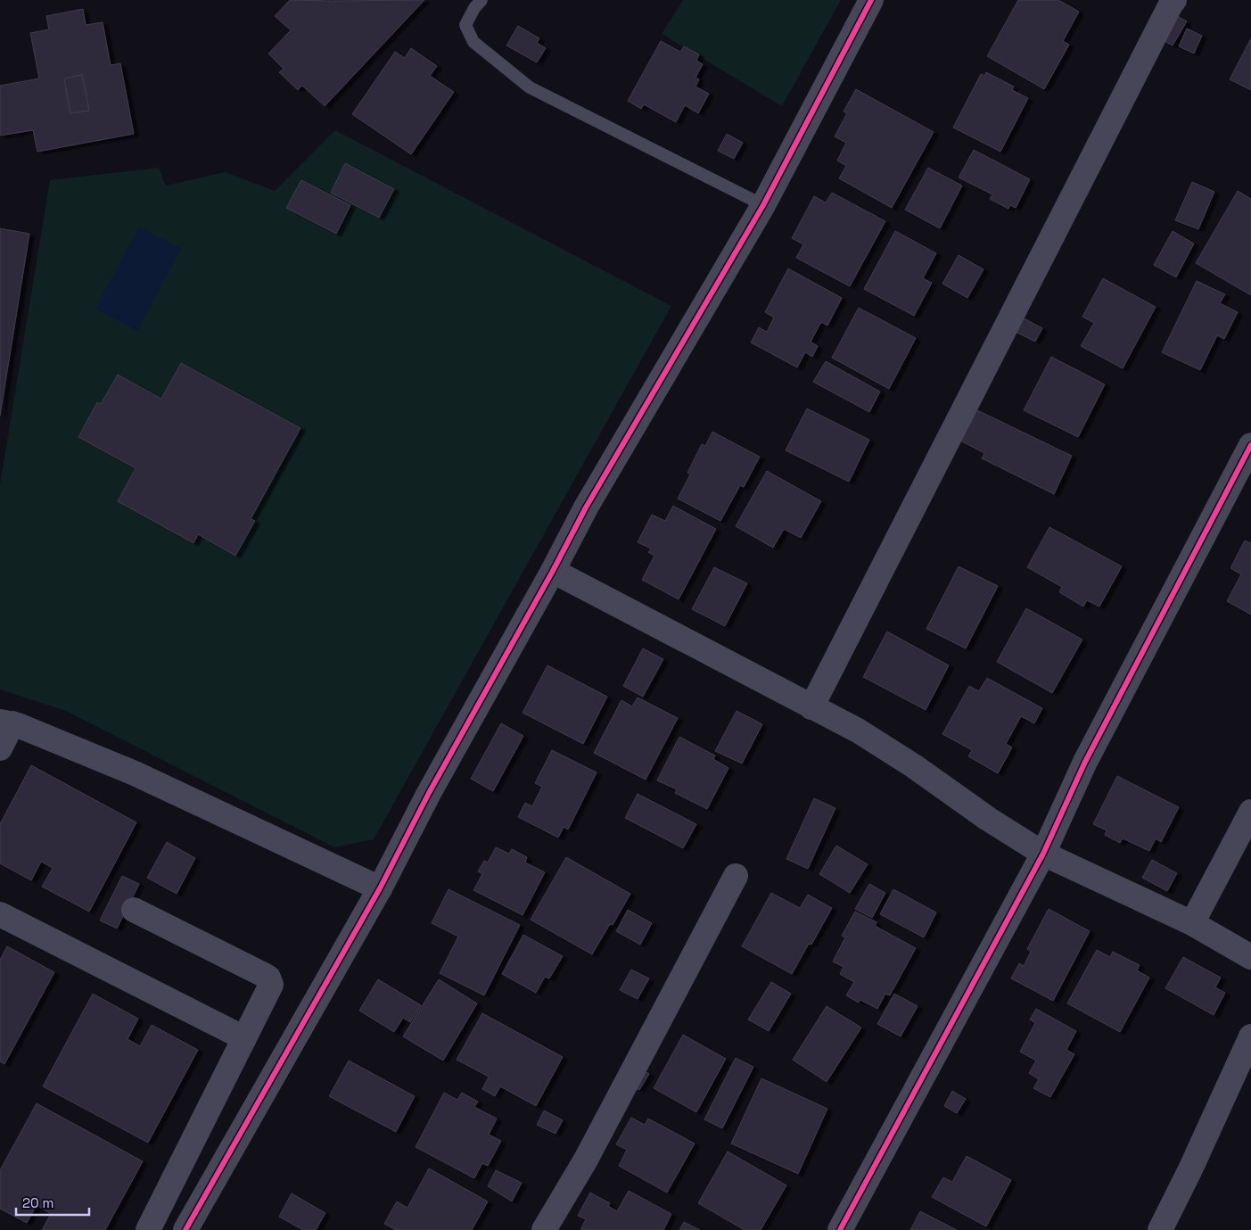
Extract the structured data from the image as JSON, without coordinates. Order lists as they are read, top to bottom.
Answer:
{
  "scale_bar": "20 m"
}
